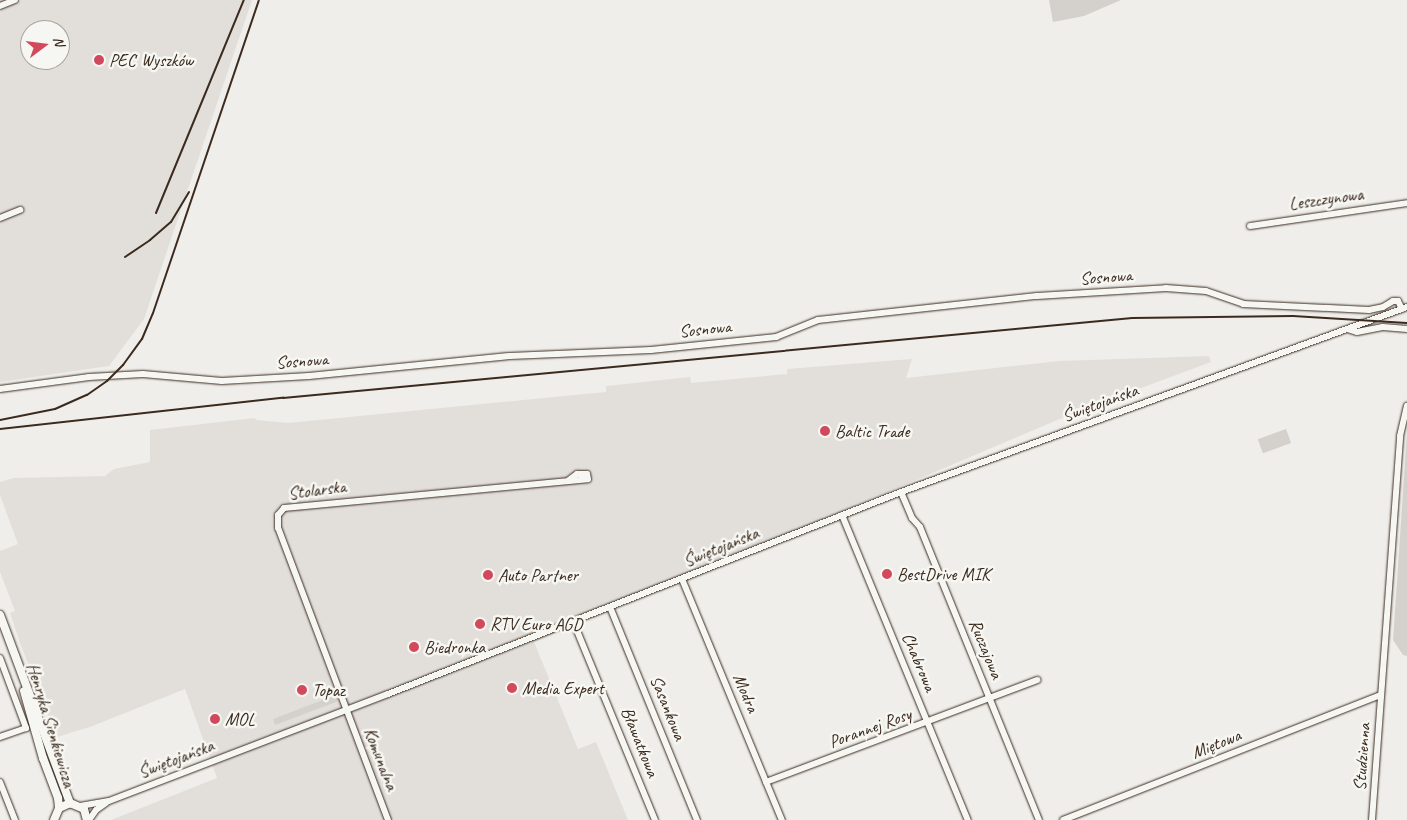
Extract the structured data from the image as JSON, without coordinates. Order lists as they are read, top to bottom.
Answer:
{
  "streets": {
    "main road": ["Henryka Sienkiewicza"],
    "street": [
      "Leszczynowa",
      "Sosnowa",
      "Świętojańska",
      "Stolarska",
      "Ruczajowa",
      "Chabrowa",
      "Modra",
      "Sasankowa",
      "Porannej Rosy",
      "Bławatkowa",
      "Miętowa",
      "Studzienna",
      "Komunalna"
    ]
  },
  "crossings": [
    ["Sosnowa", "Świętojańska"],
    ["Świętojańska", "Stolarska"],
    ["Świętojańska", "Ruczajowa"],
    ["Świętojańska", "Chabrowa"],
    ["Świętojańska", "Modra"],
    ["Świętojańska", "Sasankowa"],
    ["Świętojańska", "Bławatkowa"],
    ["Świętojańska", "Komunalna"],
    ["Stolarska", "Komunalna"],
    ["Ruczajowa", "Porannej Rosy"],
    ["Chabrowa", "Porannej Rosy"],
    ["Modra", "Porannej Rosy"],
    ["Miętowa", "Studzienna"]
  ],
  "places": [
    "PEC Wyszków",
    "Baltic Trade",
    "BestDrive MIK",
    "Auto Partner",
    "RTV Euro AGD",
    "Biedronka",
    "Media Expert",
    "Topaz",
    "MOL"
  ],
  "north": "right"
}
